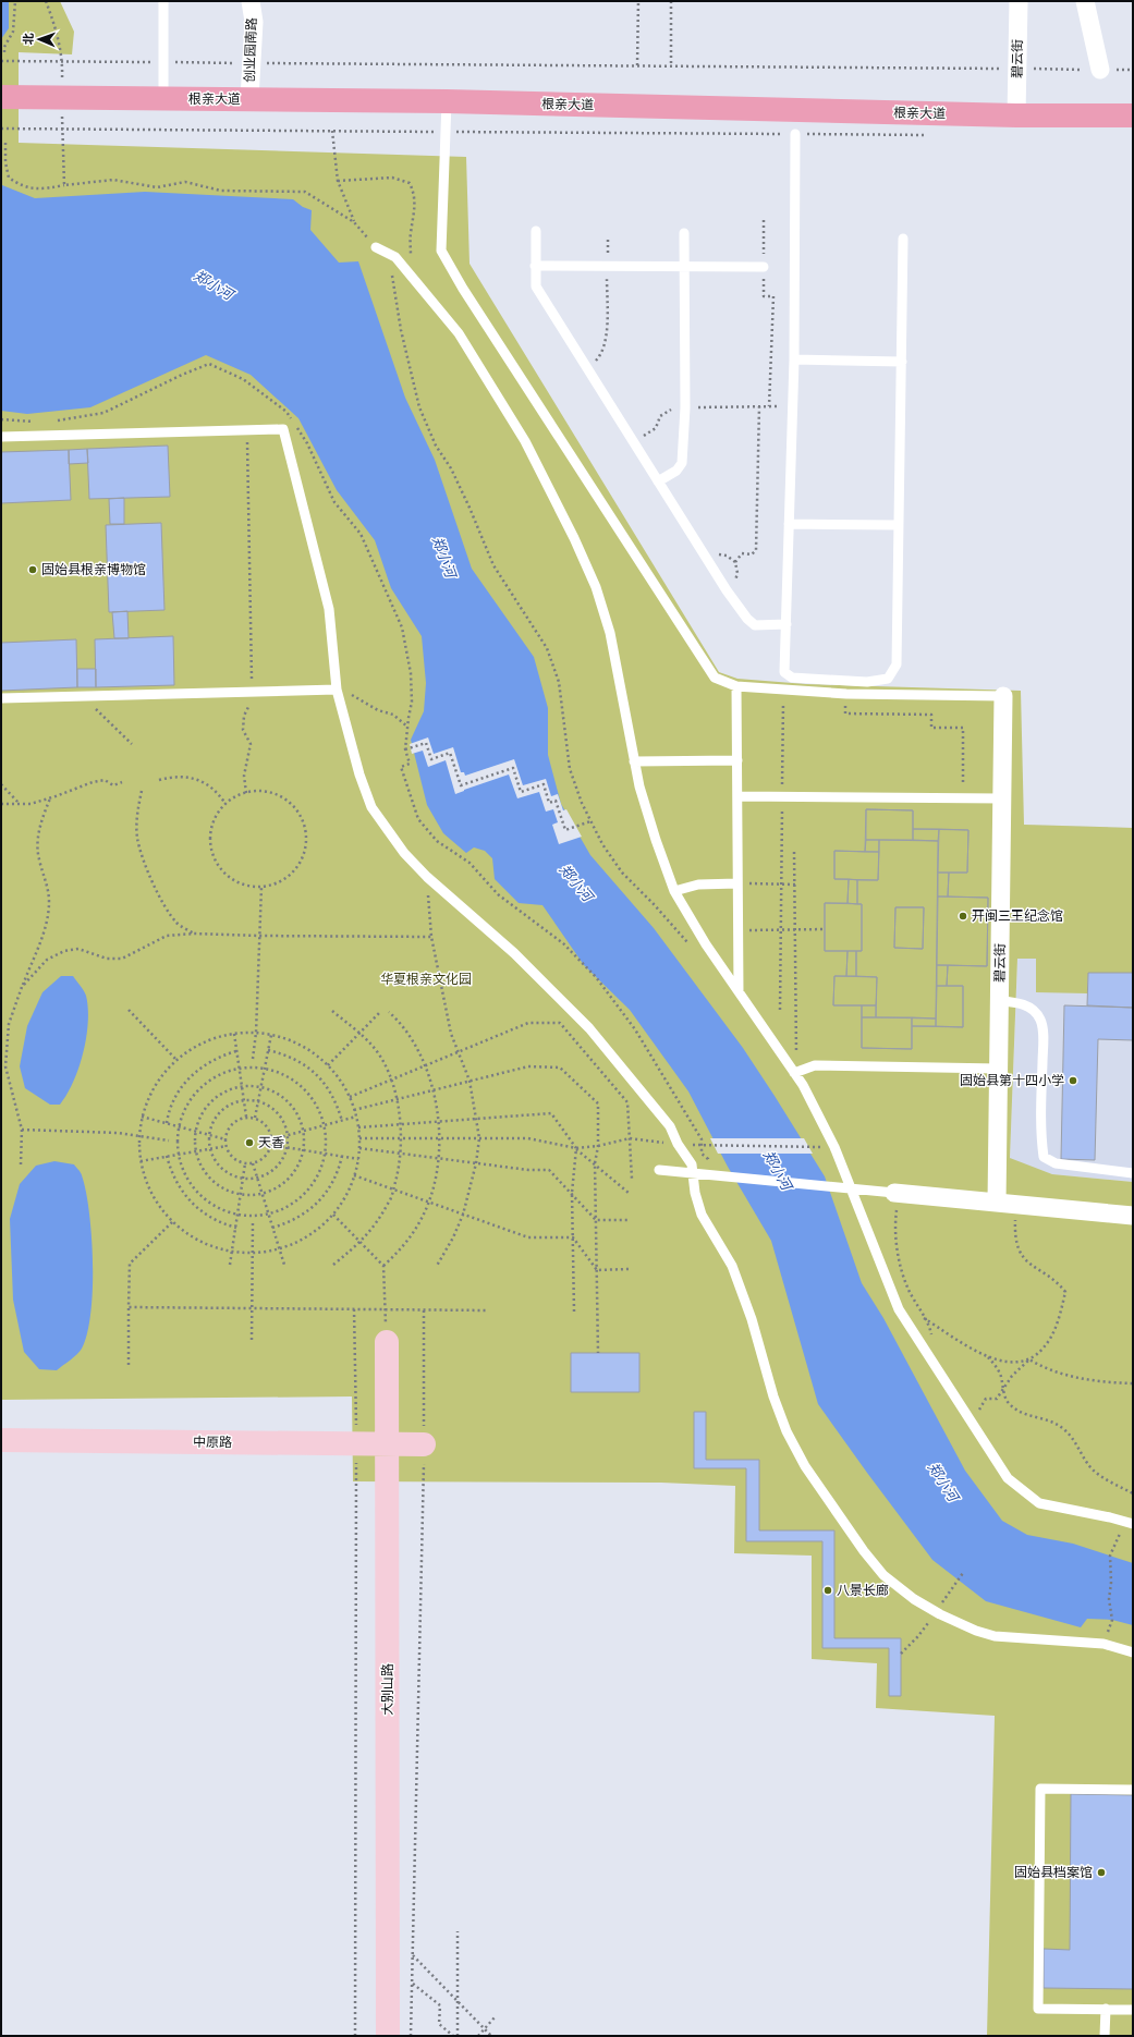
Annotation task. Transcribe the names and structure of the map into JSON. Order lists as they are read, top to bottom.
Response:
{
  "streets": {
    "main road": ["根亲大道", "中原路", "大别山路"],
    "street": ["创业园南路", "碧云街"]
  },
  "crossings": [
    ["创业园南路", "根亲大道"],
    ["碧云街", "根亲大道"],
    ["中原路", "大别山路"]
  ],
  "water": ["郑小河"],
  "parks": ["华夏根亲文化园"],
  "places": [
    "固始县根亲博物馆",
    "开闽三王纪念馆",
    "固始县第十四小学",
    "天香",
    "八景长廊",
    "固始县档案馆"
  ],
  "north": "left"
}
